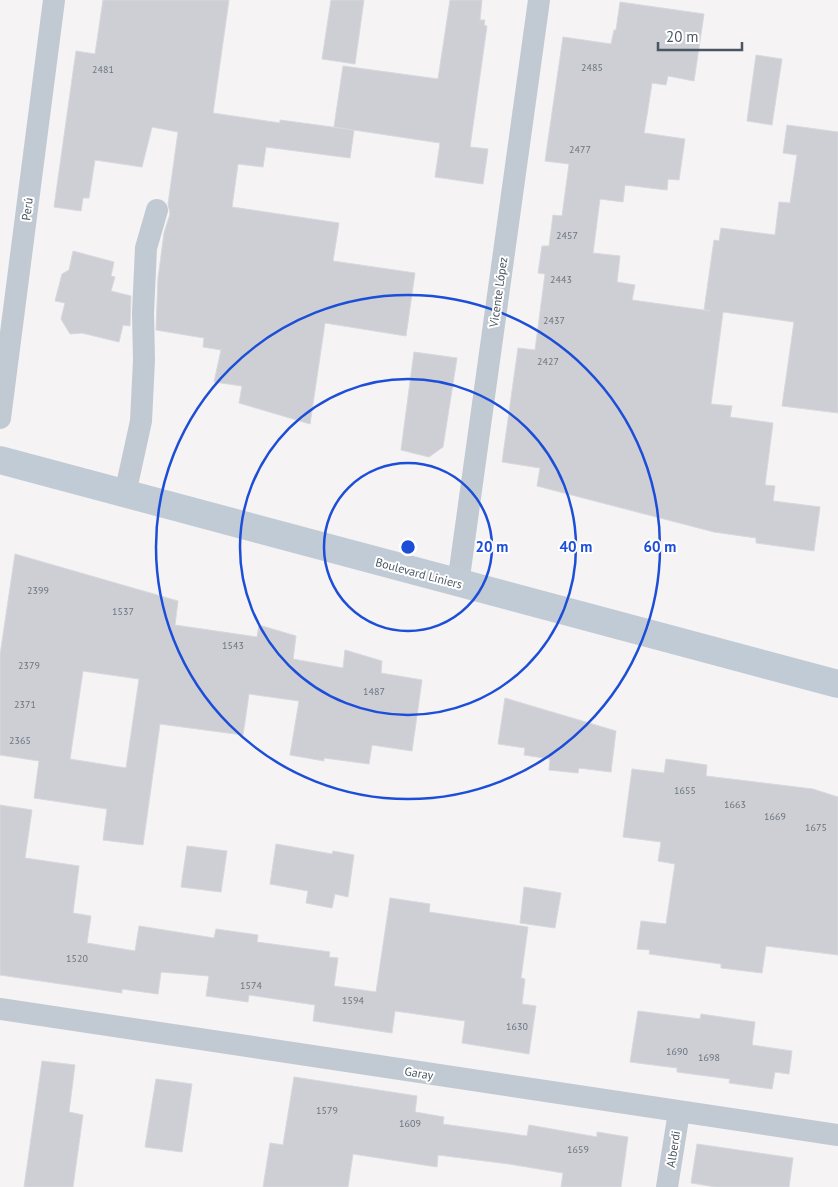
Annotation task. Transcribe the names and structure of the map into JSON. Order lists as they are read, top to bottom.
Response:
{
  "streets": {
    "main road": ["Boulevard Liniers"],
    "street": [
      "Perú",
      "Vicente López",
      "Garay",
      "Alberdi"
    ]
  },
  "crossings": [
    ["Vicente López", "Boulevard Liniers"],
    ["Garay", "Alberdi"]
  ],
  "house_numbers": [
    "2485",
    "2481",
    "2477",
    "2457",
    "2443",
    "2437",
    "2427",
    "2399",
    "1537",
    "1543",
    "2379",
    "1487",
    "2371",
    "2365",
    "1655",
    "1663",
    "1669",
    "1675",
    "1520",
    "1574",
    "1594",
    "1630",
    "1690",
    "1698",
    "1579",
    "1609",
    "1659"
  ],
  "scale_bar": "20 m",
  "rings": ["20 m", "40 m", "60 m"]
}
